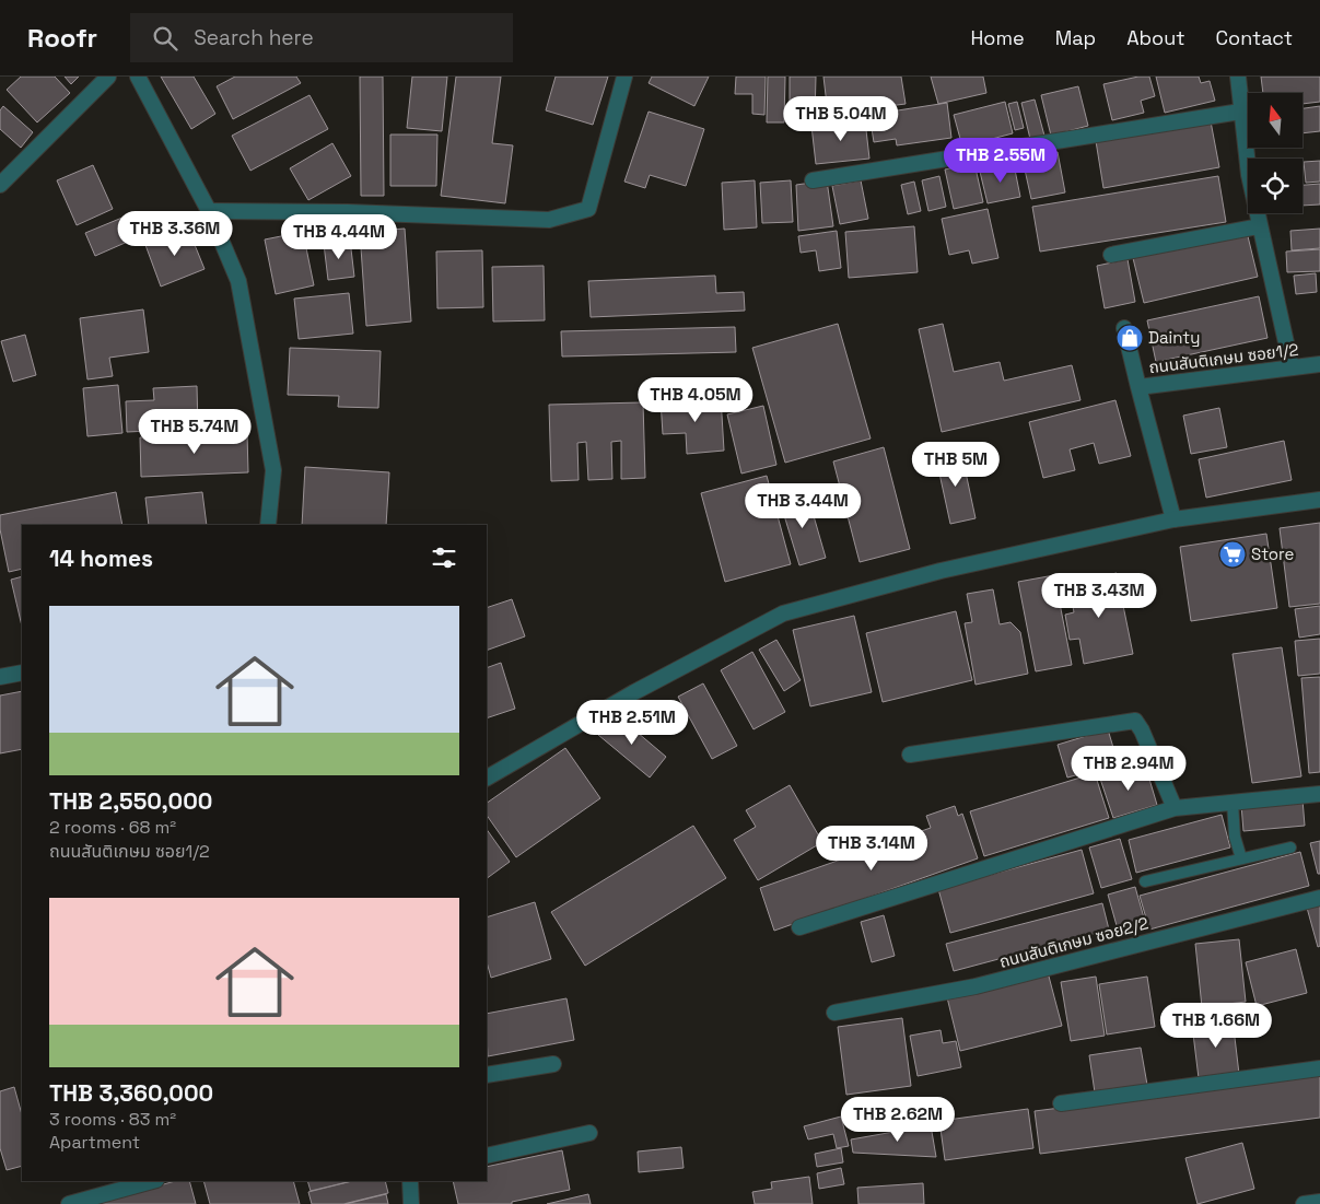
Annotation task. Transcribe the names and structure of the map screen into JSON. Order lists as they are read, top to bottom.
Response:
{
  "streets": {
    "street": ["ถนนสันติเกษม ซอย1/2", "ถนนสันติเกษม ซอย2/2"]
  },
  "places": {
    "shop": ["Dainty"],
    "supermarket": ["Store"]
  },
  "north": "top",
  "page": {
    "header": "Roofr",
    "search": "Search here",
    "nav": [
      "Home",
      "Map",
      "About",
      "Contact"
    ],
    "price": [
      "THB 5.04M",
      "THB 2.55M",
      "THB 3.36M",
      "THB 4.44M",
      "THB 4.05M",
      "THB 5.74M",
      "THB 5M",
      "THB 3.44M",
      "THB 3.43M",
      "THB 2.51M",
      "THB 2.94M",
      "THB 3.14M",
      "THB 1.66M",
      "THB 2.62M"
    ],
    "heading": "14 homes",
    "list": [
      {
        "name": "THB 2,550,000",
        "note": "2 rooms · 68 m² · ถนนสันติเกษม ซอย1/2"
      },
      {
        "name": "THB 3,360,000",
        "note": "3 rooms · 83 m² · Apartment"
      }
    ]
  }
}
